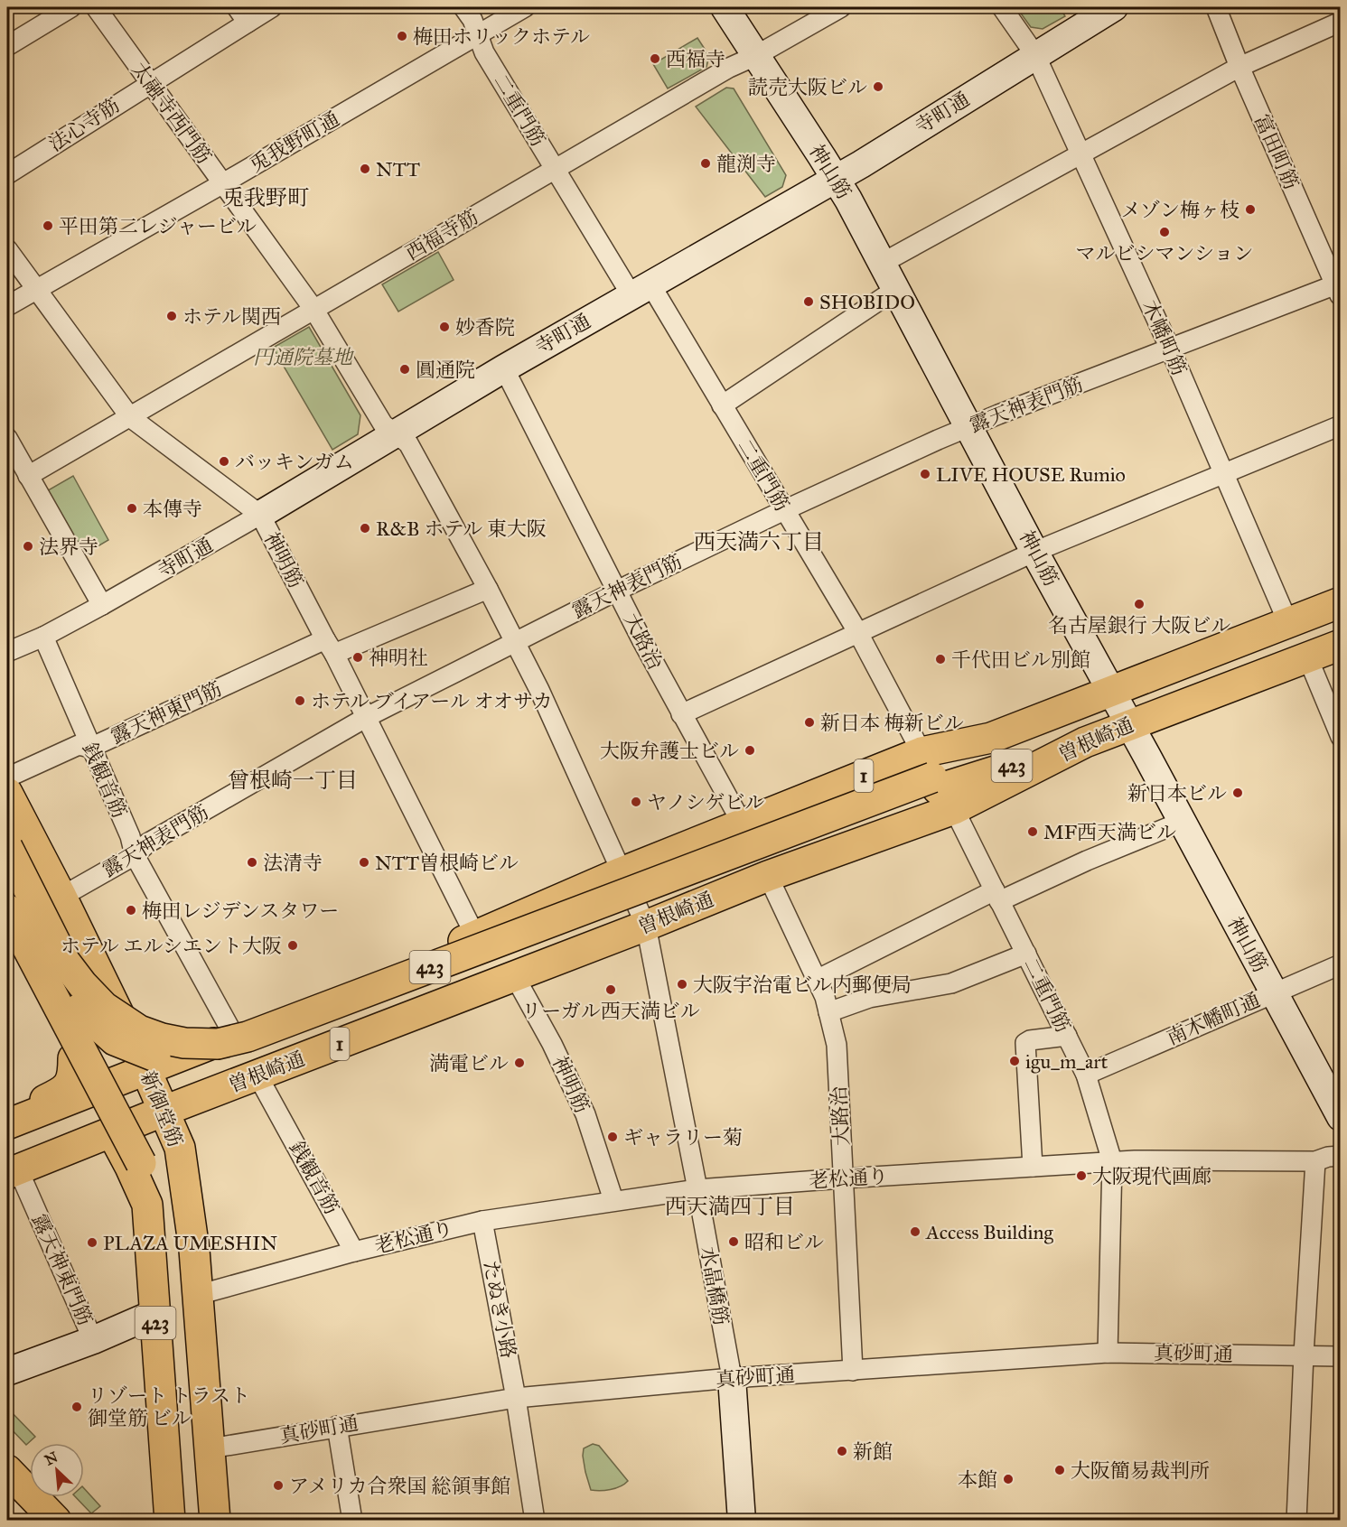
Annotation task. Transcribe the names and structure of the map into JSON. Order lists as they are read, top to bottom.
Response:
{
  "streets": {
    "highway": [
      "曽根崎通",
      "423",
      "1",
      "新御堂筋"
    ],
    "street": [
      "二重門筋",
      "太融寺西門筋",
      "寺町通",
      "法心寺筋",
      "兎我野町通",
      "富田町筋",
      "神山筋",
      "西福寺筋",
      "木幡町筋",
      "露天神表門筋",
      "神明筋",
      "大路治",
      "露天神東門筋",
      "銭観音筋",
      "南木幡町通",
      "老松通り",
      "水晶橋筋",
      "たぬき小路",
      "真砂町通"
    ]
  },
  "crossings": [
    ["二重門筋", "寺町通"],
    ["二重門筋", "兎我野町通"],
    ["二重門筋", "西福寺筋"],
    ["二重門筋", "露天神表門筋"],
    ["二重門筋", "曽根崎通"],
    ["二重門筋", "423"],
    ["二重門筋", "1"],
    ["二重門筋", "南木幡町通"],
    ["二重門筋", "老松通り"],
    ["二重門筋", "真砂町通"],
    ["太融寺西門筋", "寺町通"],
    ["太融寺西門筋", "法心寺筋"],
    ["太融寺西門筋", "兎我野町通"],
    ["太融寺西門筋", "西福寺筋"],
    ["太融寺西門筋", "露天神表門筋"],
    ["太融寺西門筋", "露天神東門筋"],
    ["太融寺西門筋", "水晶橋筋"],
    ["寺町通", "神山筋"],
    ["寺町通", "木幡町筋"],
    ["寺町通", "神明筋"],
    ["寺町通", "大路治"],
    ["寺町通", "銭観音筋"],
    ["兎我野町通", "神明筋"],
    ["富田町筋", "露天神表門筋"],
    ["神山筋", "西福寺筋"],
    ["神山筋", "露天神表門筋"],
    ["神山筋", "曽根崎通"],
    ["神山筋", "南木幡町通"],
    ["西福寺筋", "神明筋"],
    ["木幡町筋", "露天神表門筋"],
    ["木幡町筋", "曽根崎通"],
    ["露天神表門筋", "神明筋"],
    ["露天神表門筋", "大路治"],
    ["露天神表門筋", "銭観音筋"],
    ["露天神表門筋", "新御堂筋"],
    ["露天神表門筋", "水晶橋筋"],
    ["神明筋", "露天神東門筋"],
    ["神明筋", "曽根崎通"],
    ["神明筋", "1"],
    ["神明筋", "老松通り"],
    ["大路治", "曽根崎通"],
    ["大路治", "1"],
    ["大路治", "老松通り"],
    ["大路治", "真砂町通"],
    ["露天神東門筋", "曽根崎通"],
    ["露天神東門筋", "銭観音筋"],
    ["曽根崎通", "423"],
    ["曽根崎通", "1"],
    ["曽根崎通", "銭観音筋"],
    ["曽根崎通", "新御堂筋"],
    ["曽根崎通", "水晶橋筋"],
    ["423", "1"],
    ["423", "新御堂筋"],
    ["423", "真砂町通"],
    ["1", "銭観音筋"],
    ["1", "新御堂筋"],
    ["1", "水晶橋筋"],
    ["銭観音筋", "老松通り"],
    ["新御堂筋", "老松通り"],
    ["新御堂筋", "真砂町通"],
    ["老松通り", "水晶橋筋"],
    ["老松通り", "たぬき小路"],
    ["水晶橋筋", "真砂町通"],
    ["たぬき小路", "真砂町通"]
  ],
  "districts": [
    "兎我野町",
    "西天満六丁目",
    "曾根崎一丁目",
    "西天満四丁目"
  ],
  "parks": ["円通院墓地"],
  "places": [
    "梅田ホリックホテル",
    "西福寺",
    "読売大阪ビル",
    "龍渕寺",
    "NTT",
    "メゾン梅ヶ枝",
    "平田第二レジャービル",
    "マルビシマンション",
    "SHOBIDO",
    "ホテル関西",
    "妙香院",
    "圓通院",
    "バッキンガム",
    "LIVE HOUSE Rumio",
    "本傳寺",
    "R&B ホテル 東大阪",
    "法界寺",
    "名古屋銀行 大阪ビル",
    "神明社",
    "千代田ビル別館",
    "ホテル ブイアール オオサカ",
    "新日本 梅新ビル",
    "大阪弁護士ビル",
    "新日本ビル",
    "ヤノシゲビル",
    "MF西天満ビル",
    "法清寺",
    "NTT曽根崎ビル",
    "梅田レジデンスタワー",
    "ホテル エルシエント大阪",
    "大阪宇治電ビル内郵便局",
    "リーガル西天満ビル",
    "igu_m_art",
    "満電ビル",
    "ギャラリー菊",
    "大阪現代画廊",
    "Access Building",
    "昭和ビル",
    "PLAZA UMESHIN",
    "リゾート トラスト 御堂筋 ビル",
    "新館",
    "大阪簡易裁判所",
    "本館",
    "アメリカ合衆国 総領事館"
  ],
  "north": "top left"
}
